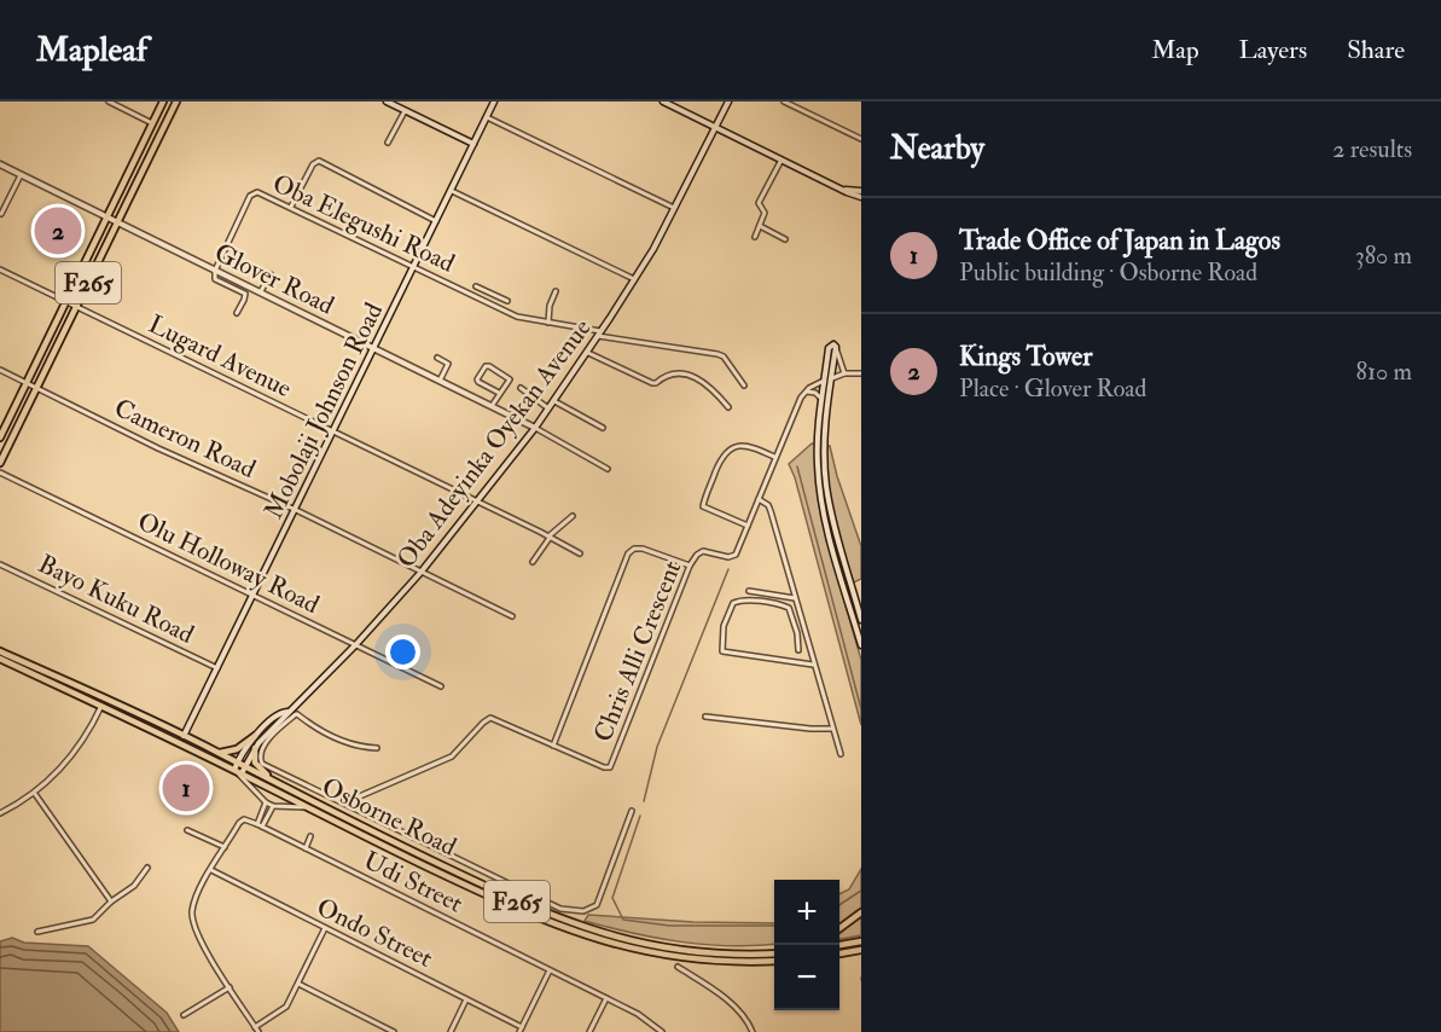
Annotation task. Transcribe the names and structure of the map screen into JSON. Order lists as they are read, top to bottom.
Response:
{
  "streets": {
    "main road": [
      "Glover Road",
      "F265",
      "Mobolaji Johnson Road",
      "Oba Adeyinka Oyekan Avenue",
      "Osborne Road"
    ],
    "street": [
      "Oba Elegushi Road",
      "Lugard Avenue",
      "Cameron Road",
      "Olu Holloway Road",
      "Bayo Kuku Road",
      "Chris Alli Crescent",
      "Udi Street",
      "Ondo Street"
    ]
  },
  "crossings": [
    ["Oba Elegushi Road", "Glover Road"],
    ["Oba Elegushi Road", "Mobolaji Johnson Road"],
    ["Oba Elegushi Road", "Oba Adeyinka Oyekan Avenue"],
    ["Glover Road", "F265"],
    ["Glover Road", "Mobolaji Johnson Road"],
    ["Glover Road", "Oba Adeyinka Oyekan Avenue"],
    ["F265", "Lugard Avenue"],
    ["F265", "Cameron Road"],
    ["Lugard Avenue", "Mobolaji Johnson Road"],
    ["Lugard Avenue", "Oba Adeyinka Oyekan Avenue"],
    ["Mobolaji Johnson Road", "Cameron Road"],
    ["Mobolaji Johnson Road", "Olu Holloway Road"],
    ["Mobolaji Johnson Road", "Bayo Kuku Road"],
    ["Mobolaji Johnson Road", "Osborne Road"],
    ["Cameron Road", "Oba Adeyinka Oyekan Avenue"],
    ["Oba Adeyinka Oyekan Avenue", "Olu Holloway Road"],
    ["Oba Adeyinka Oyekan Avenue", "Osborne Road"]
  ],
  "page": {
    "header": "Mapleaf",
    "nav": ["Map", "Layers", "Share"],
    "heading": ["Nearby", "2 results"],
    "list": [
      {
        "mark": "1",
        "name": "Trade Office of Japan in Lagos",
        "note": "Public building · Osborne Road",
        "value": "380 m"
      },
      {
        "mark": "2",
        "name": "Kings Tower",
        "note": "Place · Glover Road",
        "value": "810 m"
      }
    ],
    "pins": ["2", "1"],
    "map_buttons": ["+", "−"]
  }
}
